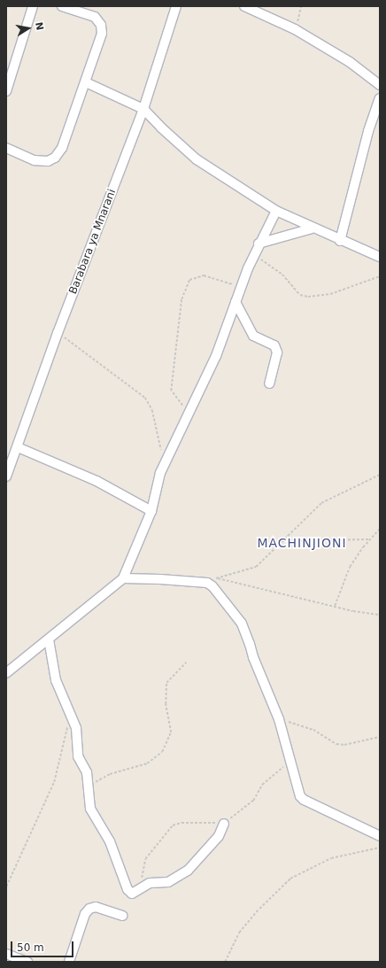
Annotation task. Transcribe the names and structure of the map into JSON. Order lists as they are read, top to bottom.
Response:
{
  "streets": {
    "street": ["Barabara ya Mnarani"]
  },
  "districts": ["MACHINJIONI"],
  "scale_bar": "50 m",
  "north": "right"
}
